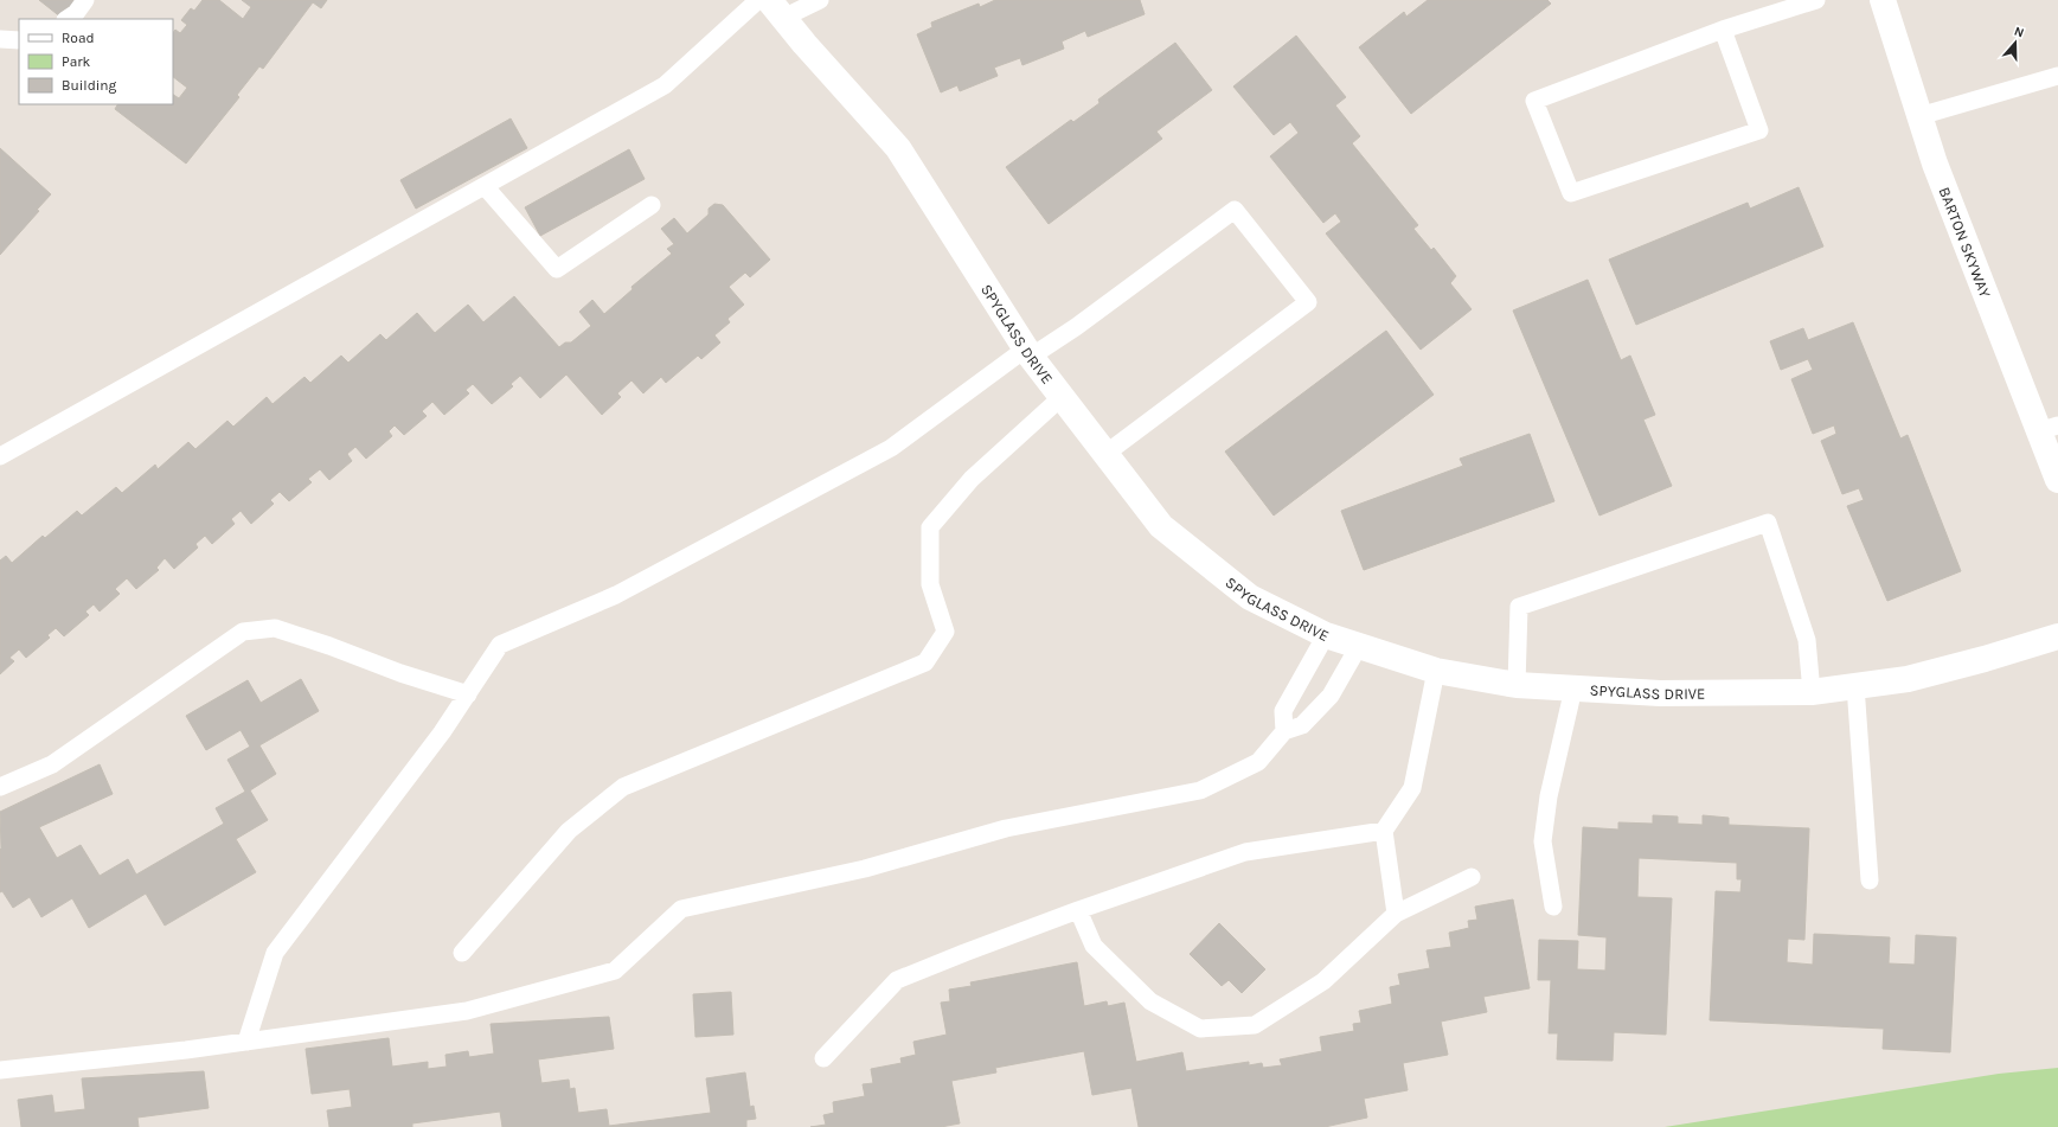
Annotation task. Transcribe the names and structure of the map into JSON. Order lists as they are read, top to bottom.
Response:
{
  "streets": {
    "street": ["BARTON SKYWAY", "SPYGLASS DRIVE"]
  },
  "legend": ["Road", "Park", "Building"],
  "north": "top"
}
